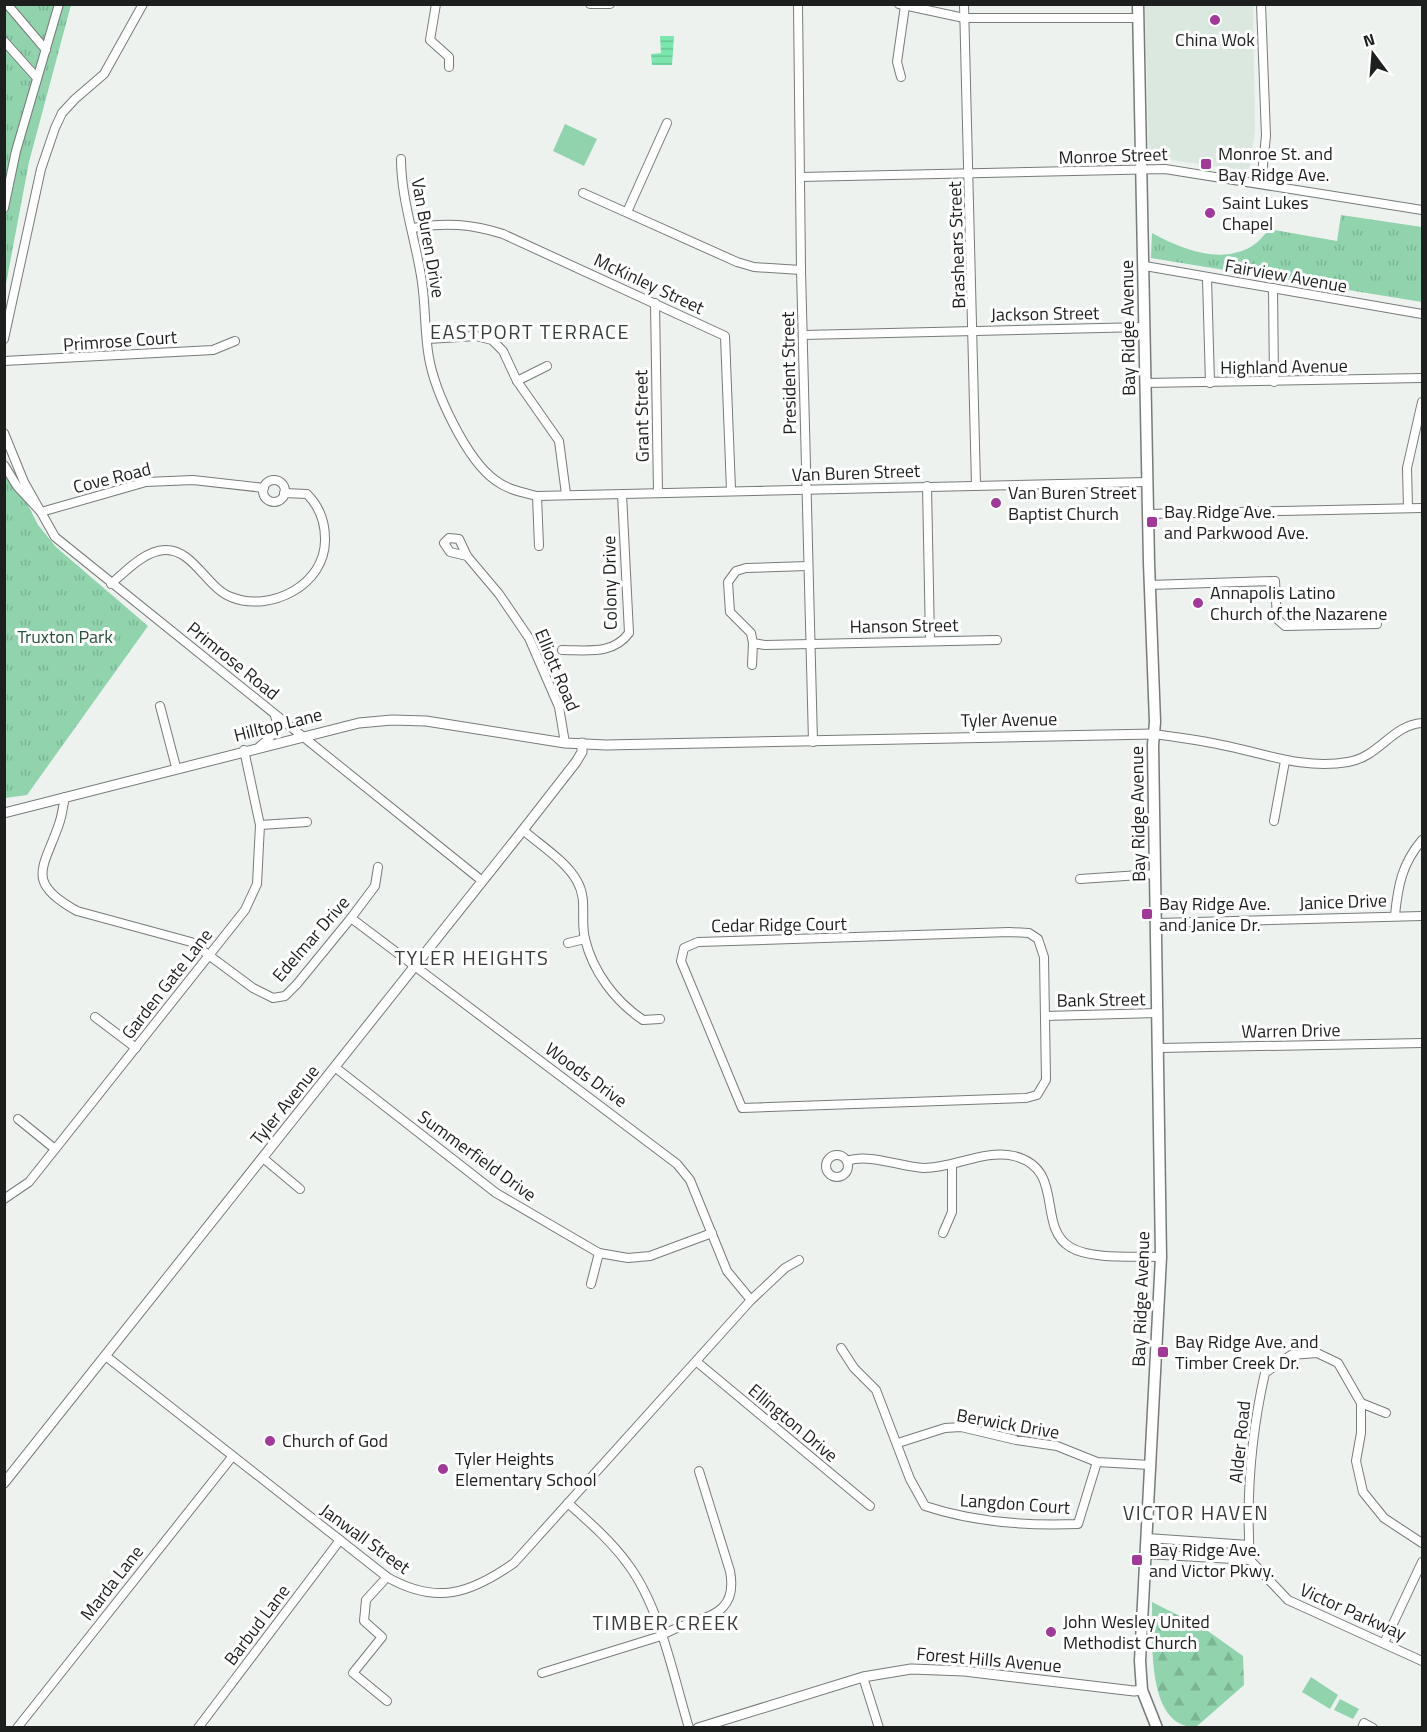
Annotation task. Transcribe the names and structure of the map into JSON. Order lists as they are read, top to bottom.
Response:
{
  "streets": {
    "main road": ["Bay Ridge Avenue"],
    "street": [
      "Monroe Street",
      "Van Buren Drive",
      "Brashears Street",
      "Fairview Avenue",
      "McKinley Street",
      "Jackson Street",
      "Primrose Court",
      "Highland Avenue",
      "President Street",
      "Grant Street",
      "Van Buren Street",
      "Cove Road",
      "Colony Drive",
      "Hanson Street",
      "Primrose Road",
      "Elliott Road",
      "Tyler Avenue",
      "Hilltop Lane",
      "Janice Drive",
      "Cedar Ridge Court",
      "Edelmar Drive",
      "Garden Gate Lane",
      "Bank Street",
      "Warren Drive",
      "Woods Drive",
      "Summerfield Drive",
      "Ellington Drive",
      "Berwick Drive",
      "Alder Road",
      "Langdon Court",
      "Janwall Street",
      "Marda Lane",
      "Victor Parkway",
      "Barbud Lane",
      "Forest Hills Avenue"
    ]
  },
  "crossings": [
    ["Monroe Street", "Brashears Street"],
    ["Monroe Street", "Bay Ridge Avenue"],
    ["Monroe Street", "President Street"],
    ["Van Buren Drive", "McKinley Street"],
    ["Van Buren Drive", "Van Buren Street"],
    ["Brashears Street", "Jackson Street"],
    ["Brashears Street", "Van Buren Street"],
    ["Fairview Avenue", "Bay Ridge Avenue"],
    ["McKinley Street", "Grant Street"],
    ["McKinley Street", "Van Buren Street"],
    ["Jackson Street", "Bay Ridge Avenue"],
    ["Jackson Street", "President Street"],
    ["Bay Ridge Avenue", "Highland Avenue"],
    ["Bay Ridge Avenue", "Van Buren Street"],
    ["Bay Ridge Avenue", "Tyler Avenue"],
    ["Bay Ridge Avenue", "Janice Drive"],
    ["Bay Ridge Avenue", "Bank Street"],
    ["Bay Ridge Avenue", "Warren Drive"],
    ["Bay Ridge Avenue", "Berwick Drive"],
    ["Bay Ridge Avenue", "Forest Hills Avenue"],
    ["President Street", "Van Buren Street"],
    ["President Street", "Hanson Street"],
    ["President Street", "Tyler Avenue"],
    ["Grant Street", "Van Buren Street"],
    ["Van Buren Street", "Colony Drive"],
    ["Cove Road", "Primrose Road"],
    ["Primrose Road", "Tyler Avenue"],
    ["Primrose Road", "Hilltop Lane"],
    ["Elliott Road", "Tyler Avenue"],
    ["Elliott Road", "Hilltop Lane"],
    ["Tyler Avenue", "Hilltop Lane"],
    ["Tyler Avenue", "Woods Drive"],
    ["Tyler Avenue", "Summerfield Drive"],
    ["Tyler Avenue", "Janwall Street"],
    ["Hilltop Lane", "Edelmar Drive"],
    ["Hilltop Lane", "Garden Gate Lane"],
    ["Cedar Ridge Court", "Bank Street"],
    ["Edelmar Drive", "Garden Gate Lane"],
    ["Edelmar Drive", "Woods Drive"],
    ["Woods Drive", "Summerfield Drive"],
    ["Woods Drive", "Janwall Street"],
    ["Ellington Drive", "Janwall Street"],
    ["Berwick Drive", "Langdon Court"],
    ["Janwall Street", "Marda Lane"],
    ["Janwall Street", "Barbud Lane"]
  ],
  "districts": [
    "EASTPORT TERRACE",
    "TYLER HEIGHTS",
    "VICTOR HAVEN",
    "TIMBER CREEK"
  ],
  "parks": ["Truxton Park"],
  "places": {
    "other": [
      "China Wok",
      "Saint Lukes Chapel",
      "Van Buren Street Baptist Church",
      "Annapolis Latino Church of the Nazarene",
      "Church of God",
      "Tyler Heights Elementary School",
      "John Wesley United Methodist Church"
    ],
    "transit": [
      "Monroe St. and Bay Ridge Ave.",
      "Bay Ridge Ave. and Parkwood Ave.",
      "Bay Ridge Ave. and Janice Dr.",
      "Bay Ridge Ave. and Timber Creek Dr.",
      "Bay Ridge Ave. and Victor Pkwy."
    ]
  },
  "north": "top"
}
